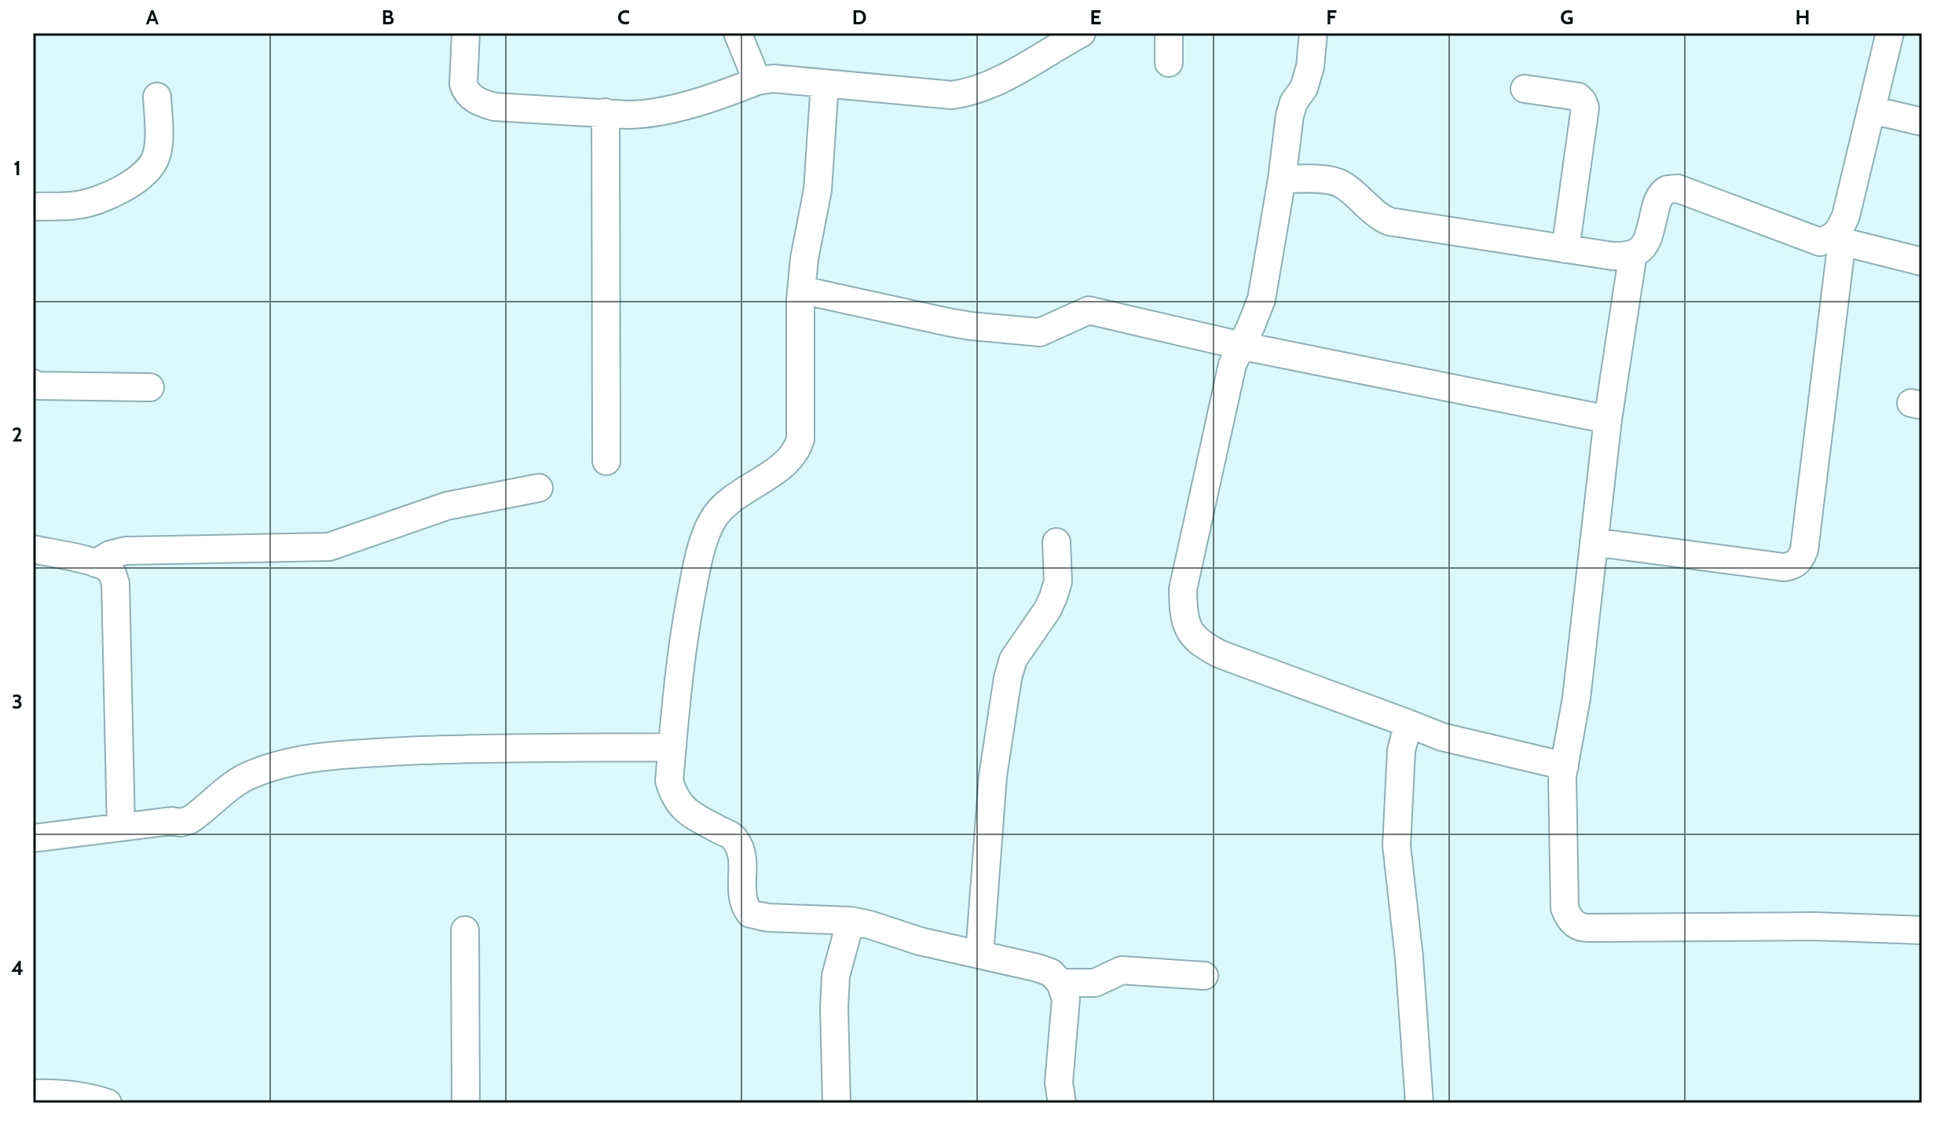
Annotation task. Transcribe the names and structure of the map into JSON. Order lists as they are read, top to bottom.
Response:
{
  "grid": {
    "columns": [
      "A",
      "B",
      "C",
      "D",
      "E",
      "F",
      "G",
      "H"
    ],
    "rows": [
      "1",
      "2",
      "3",
      "4"
    ]
  }
}
